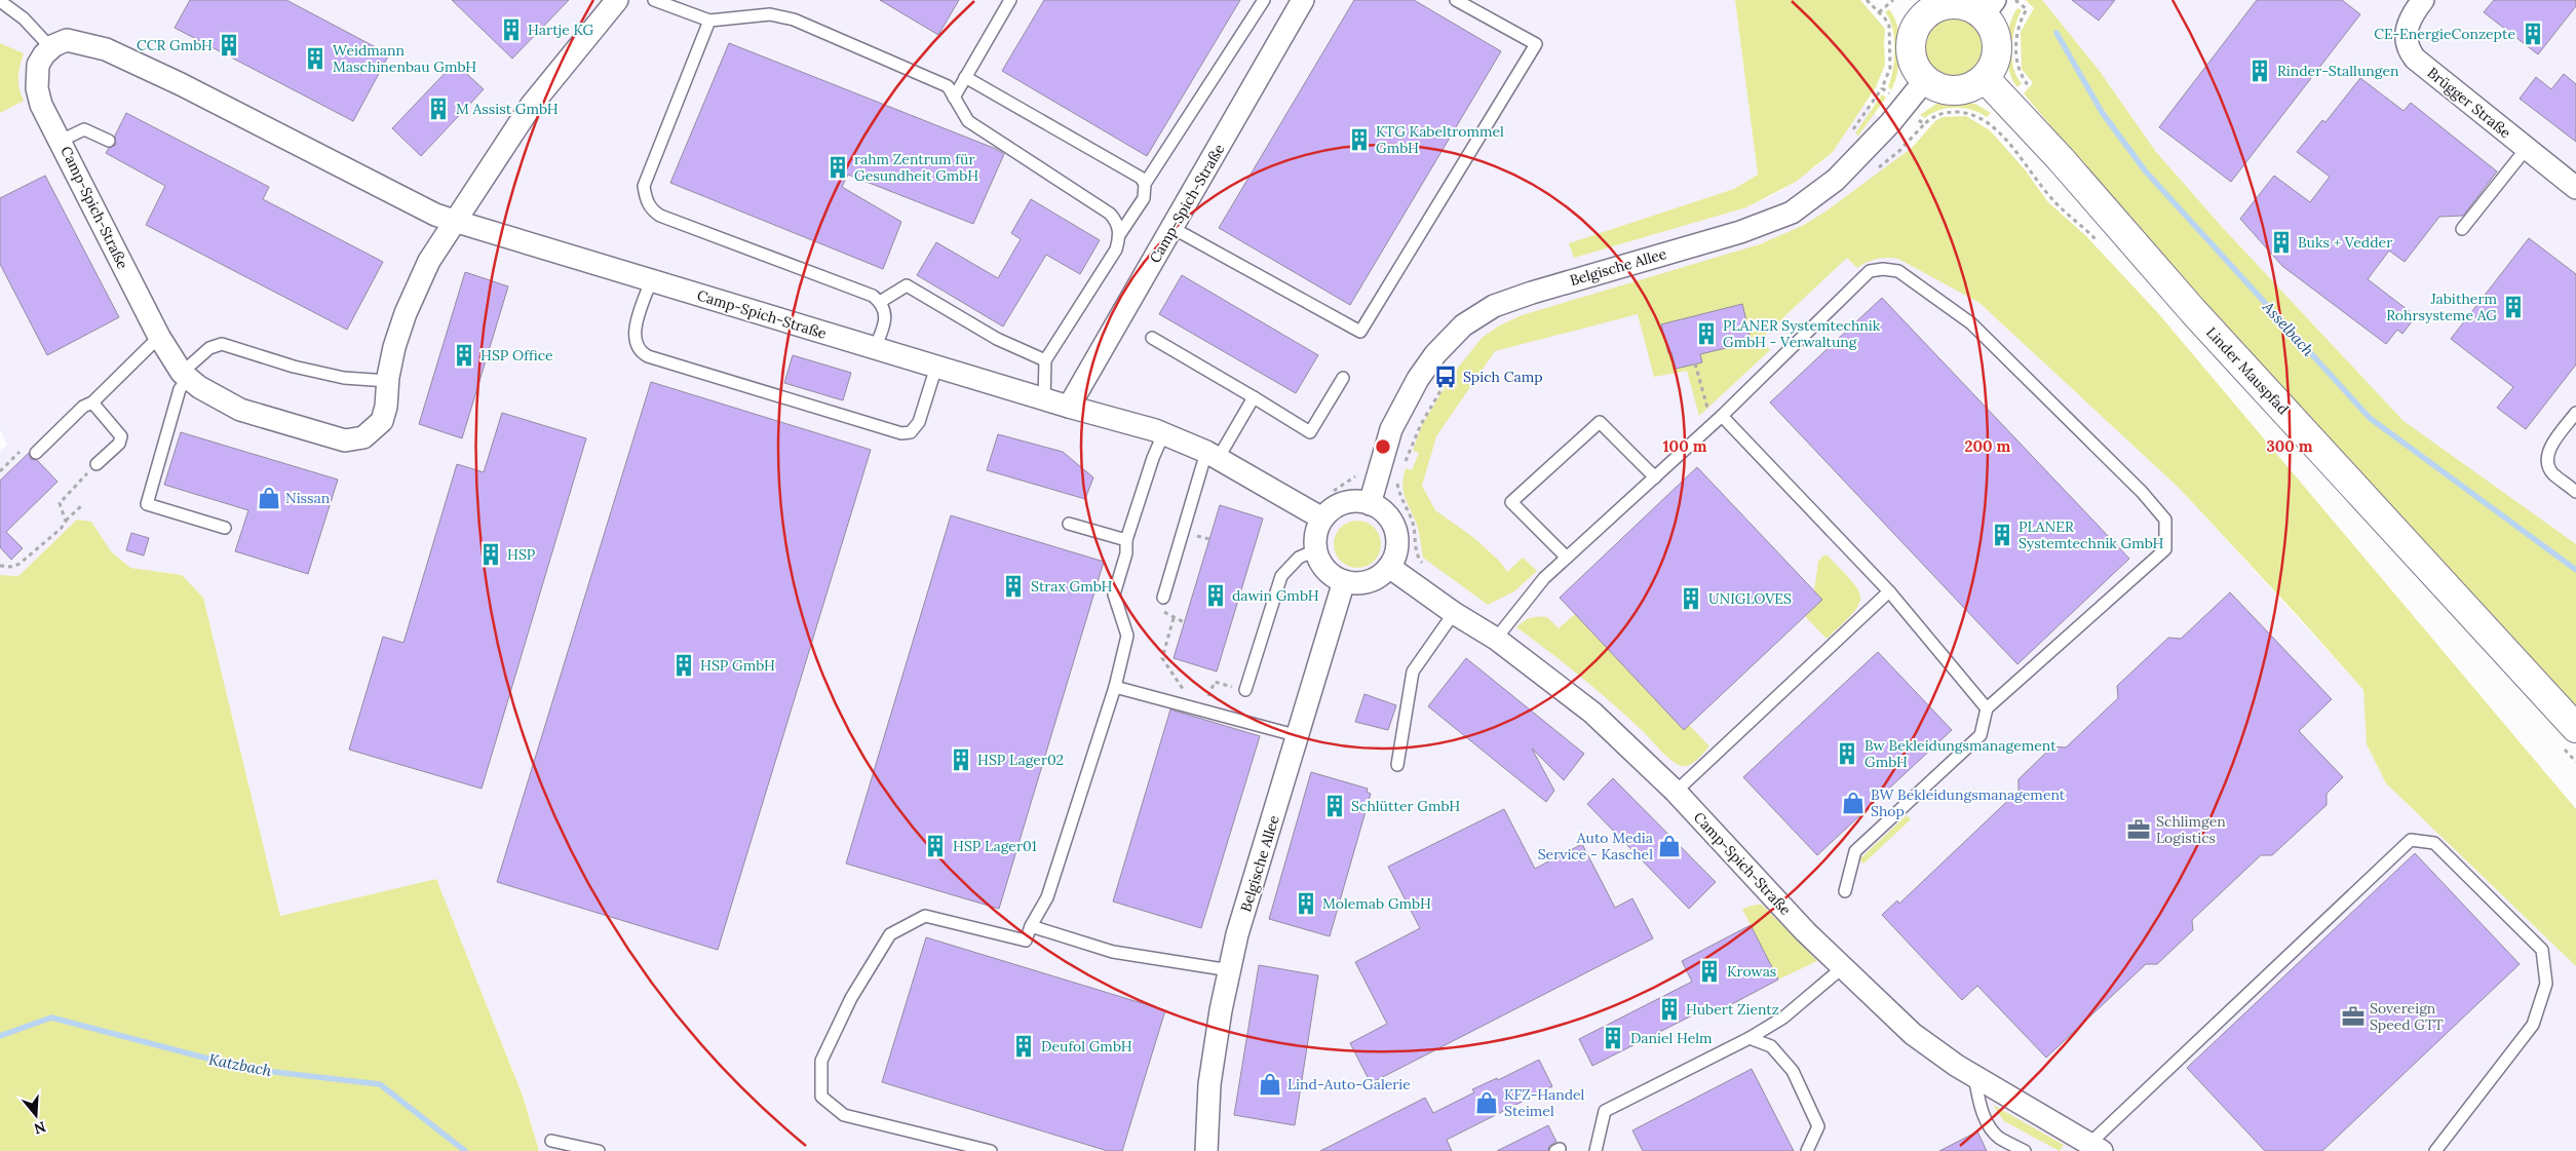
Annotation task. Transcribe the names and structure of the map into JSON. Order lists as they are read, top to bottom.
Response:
{
  "streets": {
    "street": [
      "Brügger Straße",
      "Camp-Spich-Straße",
      "Belgische Allee",
      "Linder Mauspfad"
    ]
  },
  "crossings": [
    ["Camp-Spich-Straße", "Belgische Allee"],
    ["Belgische Allee", "Linder Mauspfad"]
  ],
  "water": ["Asselbach", "Katzbach"],
  "places": {
    "building": [
      "Hartje KG",
      "CE-EnergieConzepte",
      "CCR GmbH",
      "Weidmann Maschinenbau GmbH",
      "Rinder-Stallungen",
      "M Assist GmbH",
      "KTG Kabeltrommel GmbH",
      "rahm Zentrum für Gesundheit GmbH",
      "Buks + Vedder",
      "Jabitherm Rohrsysteme AG",
      "PLANER Systemtechnik GmbH - Verwaltung",
      "HSP Office",
      "PLANER Systemtechnik GmbH",
      "HSP",
      "Strax GmbH",
      "dawin GmbH",
      "UNIGLOVES",
      "HSP GmbH",
      "Bw Bekleidungsmanagement GmbH",
      "HSP Lager02",
      "Schlütter GmbH",
      "HSP Lager01",
      "Molemab GmbH",
      "Krowas",
      "Hubert Zientz",
      "Daniel Helm",
      "Deufol GmbH"
    ],
    "bus stop": ["Spich Camp"],
    "shop": [
      "Nissan",
      "BW Bekleidungsmanagement Shop",
      "Auto Media Service - Kaschel",
      "Lind-Auto-Galerie",
      "KFZ-Handel Steimel"
    ],
    "office": ["Schlimgen Logistics", "Sovereign Speed GTT"]
  },
  "north": "bottom",
  "rings": ["100 m", "200 m", "300 m"]
}
